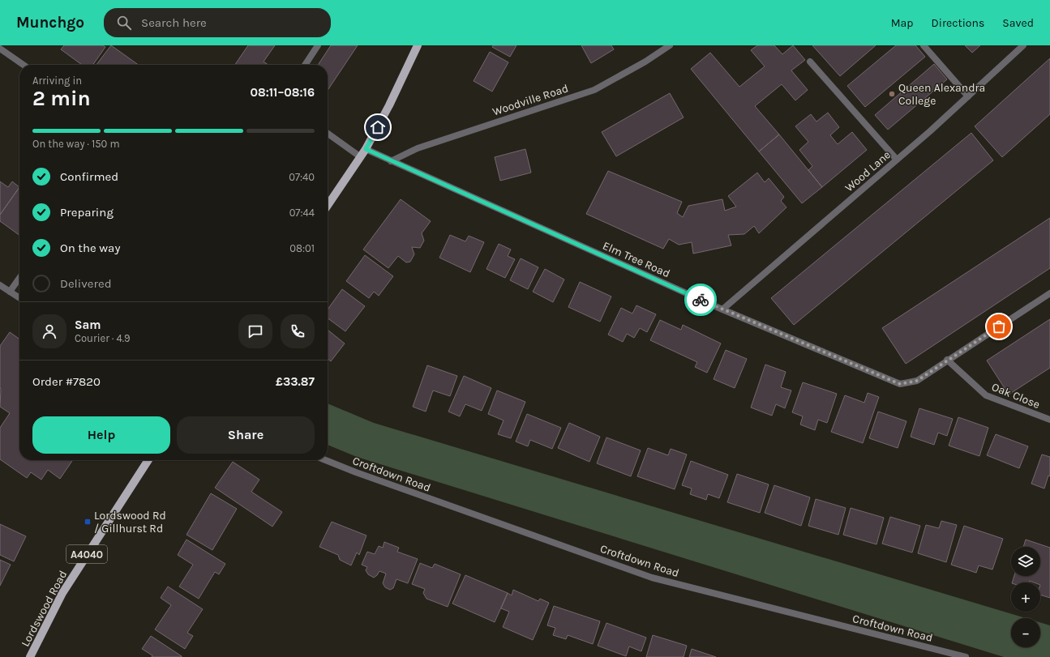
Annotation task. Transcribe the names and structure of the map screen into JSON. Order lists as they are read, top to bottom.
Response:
{
  "streets": {
    "main road": ["A4040", "Lordswood Road"],
    "street": [
      "Woodville Road",
      "Wood Lane",
      "Elm Tree Road",
      "Oak Close",
      "Croftdown Road"
    ]
  },
  "crossings": [
    ["Woodville Road", "Elm Tree Road"],
    ["Wood Lane", "Elm Tree Road"],
    ["Elm Tree Road", "Oak Close"]
  ],
  "places": {
    "other": ["Queen Alexandra College"],
    "transit": ["Lordswood Rd / Gillhurst Rd"]
  },
  "page": {
    "header": "Munchgo",
    "search": "Search here",
    "nav": ["Map", "Directions", "Saved"],
    "heading": ["2 min", "Arriving in", "08:11–08:16"],
    "panel": [
      "Sam",
      "Courier · 4.9",
      "Order #7820",
      "£33.87"
    ],
    "bar": "On the way · 150 m",
    "list": [
      ["Confirmed", "07:40"],
      ["Preparing", "07:44"],
      ["On the way", "08:01"],
      "Delivered"
    ],
    "buttons": ["Help", "Share"],
    "map_buttons": ["+", "−"]
  }
}
